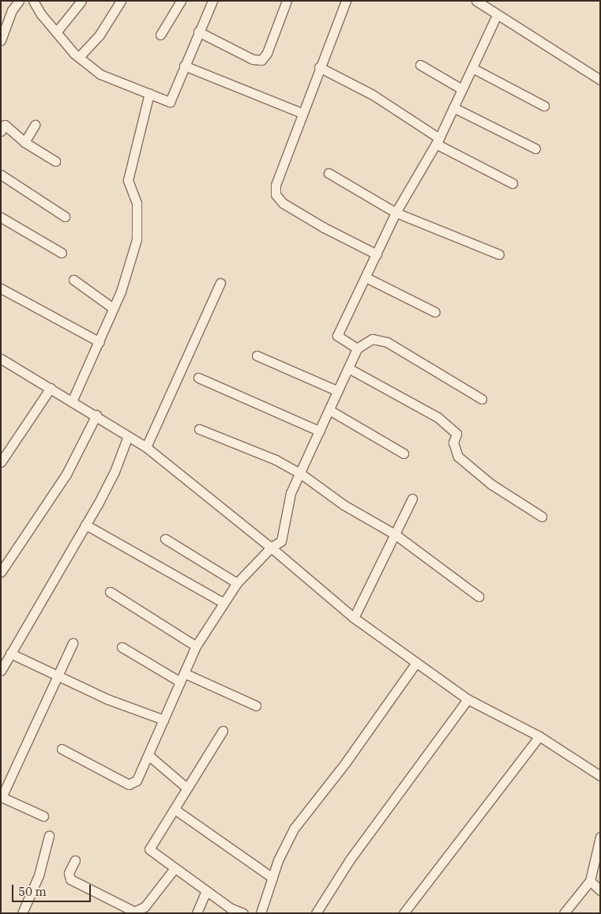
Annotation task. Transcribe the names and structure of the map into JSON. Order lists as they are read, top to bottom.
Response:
{
  "scale_bar": "50 m"
}
